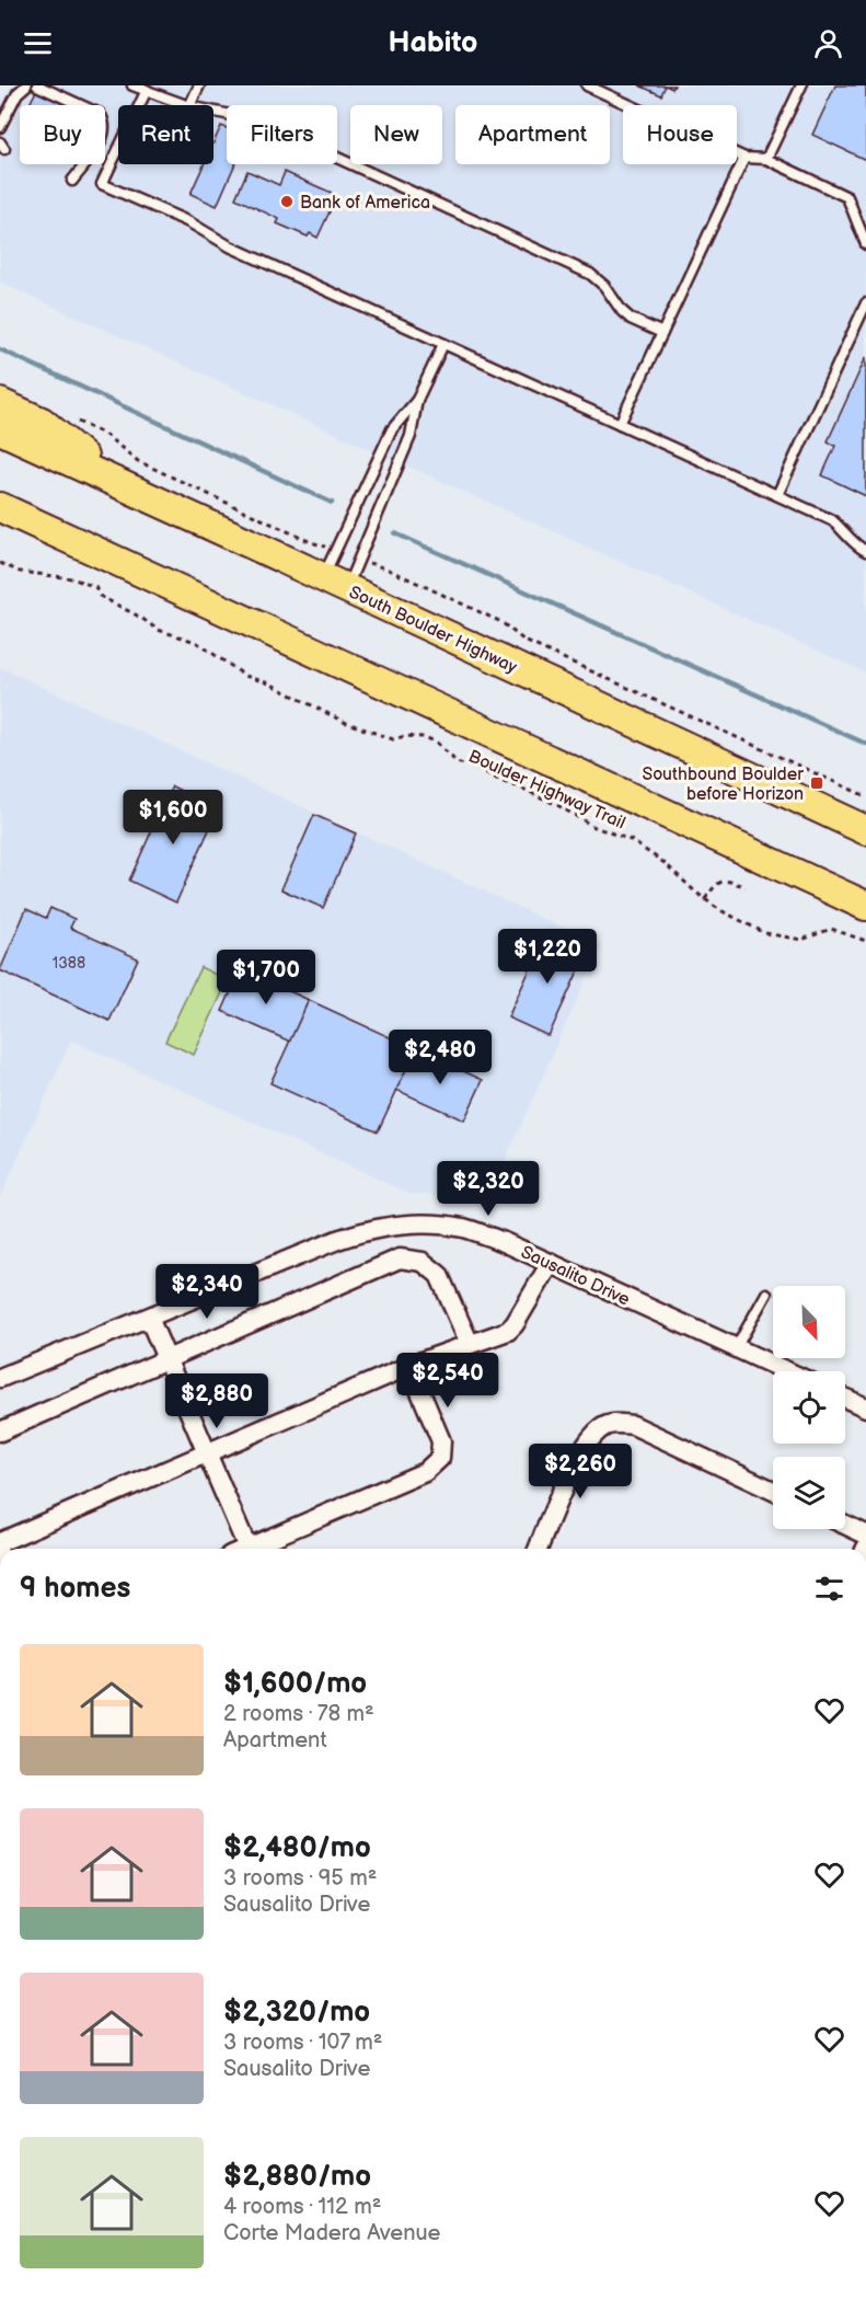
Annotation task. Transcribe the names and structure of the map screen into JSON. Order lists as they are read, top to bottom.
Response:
{
  "streets": {
    "main road": ["South Boulder Highway"],
    "street": ["Sausalito Drive"],
    "path": ["Boulder Highway Trail"]
  },
  "places": {
    "other": ["Bank of America"],
    "transit": ["Southbound Boulder before Horizon"]
  },
  "house_numbers": ["1388"],
  "north": "bottom right",
  "page": {
    "header": "Habito",
    "chip": [
      "Buy",
      "Rent",
      "Filters",
      "New",
      "Apartment",
      "House"
    ],
    "price": [
      "$1,600",
      "$1,220",
      "$1,700",
      "$2,480",
      "$2,320",
      "$2,340",
      "$2,540",
      "$2,880",
      "$2,260"
    ],
    "heading": "9 homes",
    "list": [
      {
        "name": "$1,600/mo",
        "note": "2 rooms · 78 m² · Apartment"
      },
      {
        "name": "$2,480/mo",
        "note": "3 rooms · 95 m² · Sausalito Drive"
      },
      {
        "name": "$2,320/mo",
        "note": "3 rooms · 107 m² · Sausalito Drive"
      },
      {
        "name": "$2,880/mo",
        "note": "4 rooms · 112 m² · Corte Madera Avenue"
      }
    ]
  }
}
